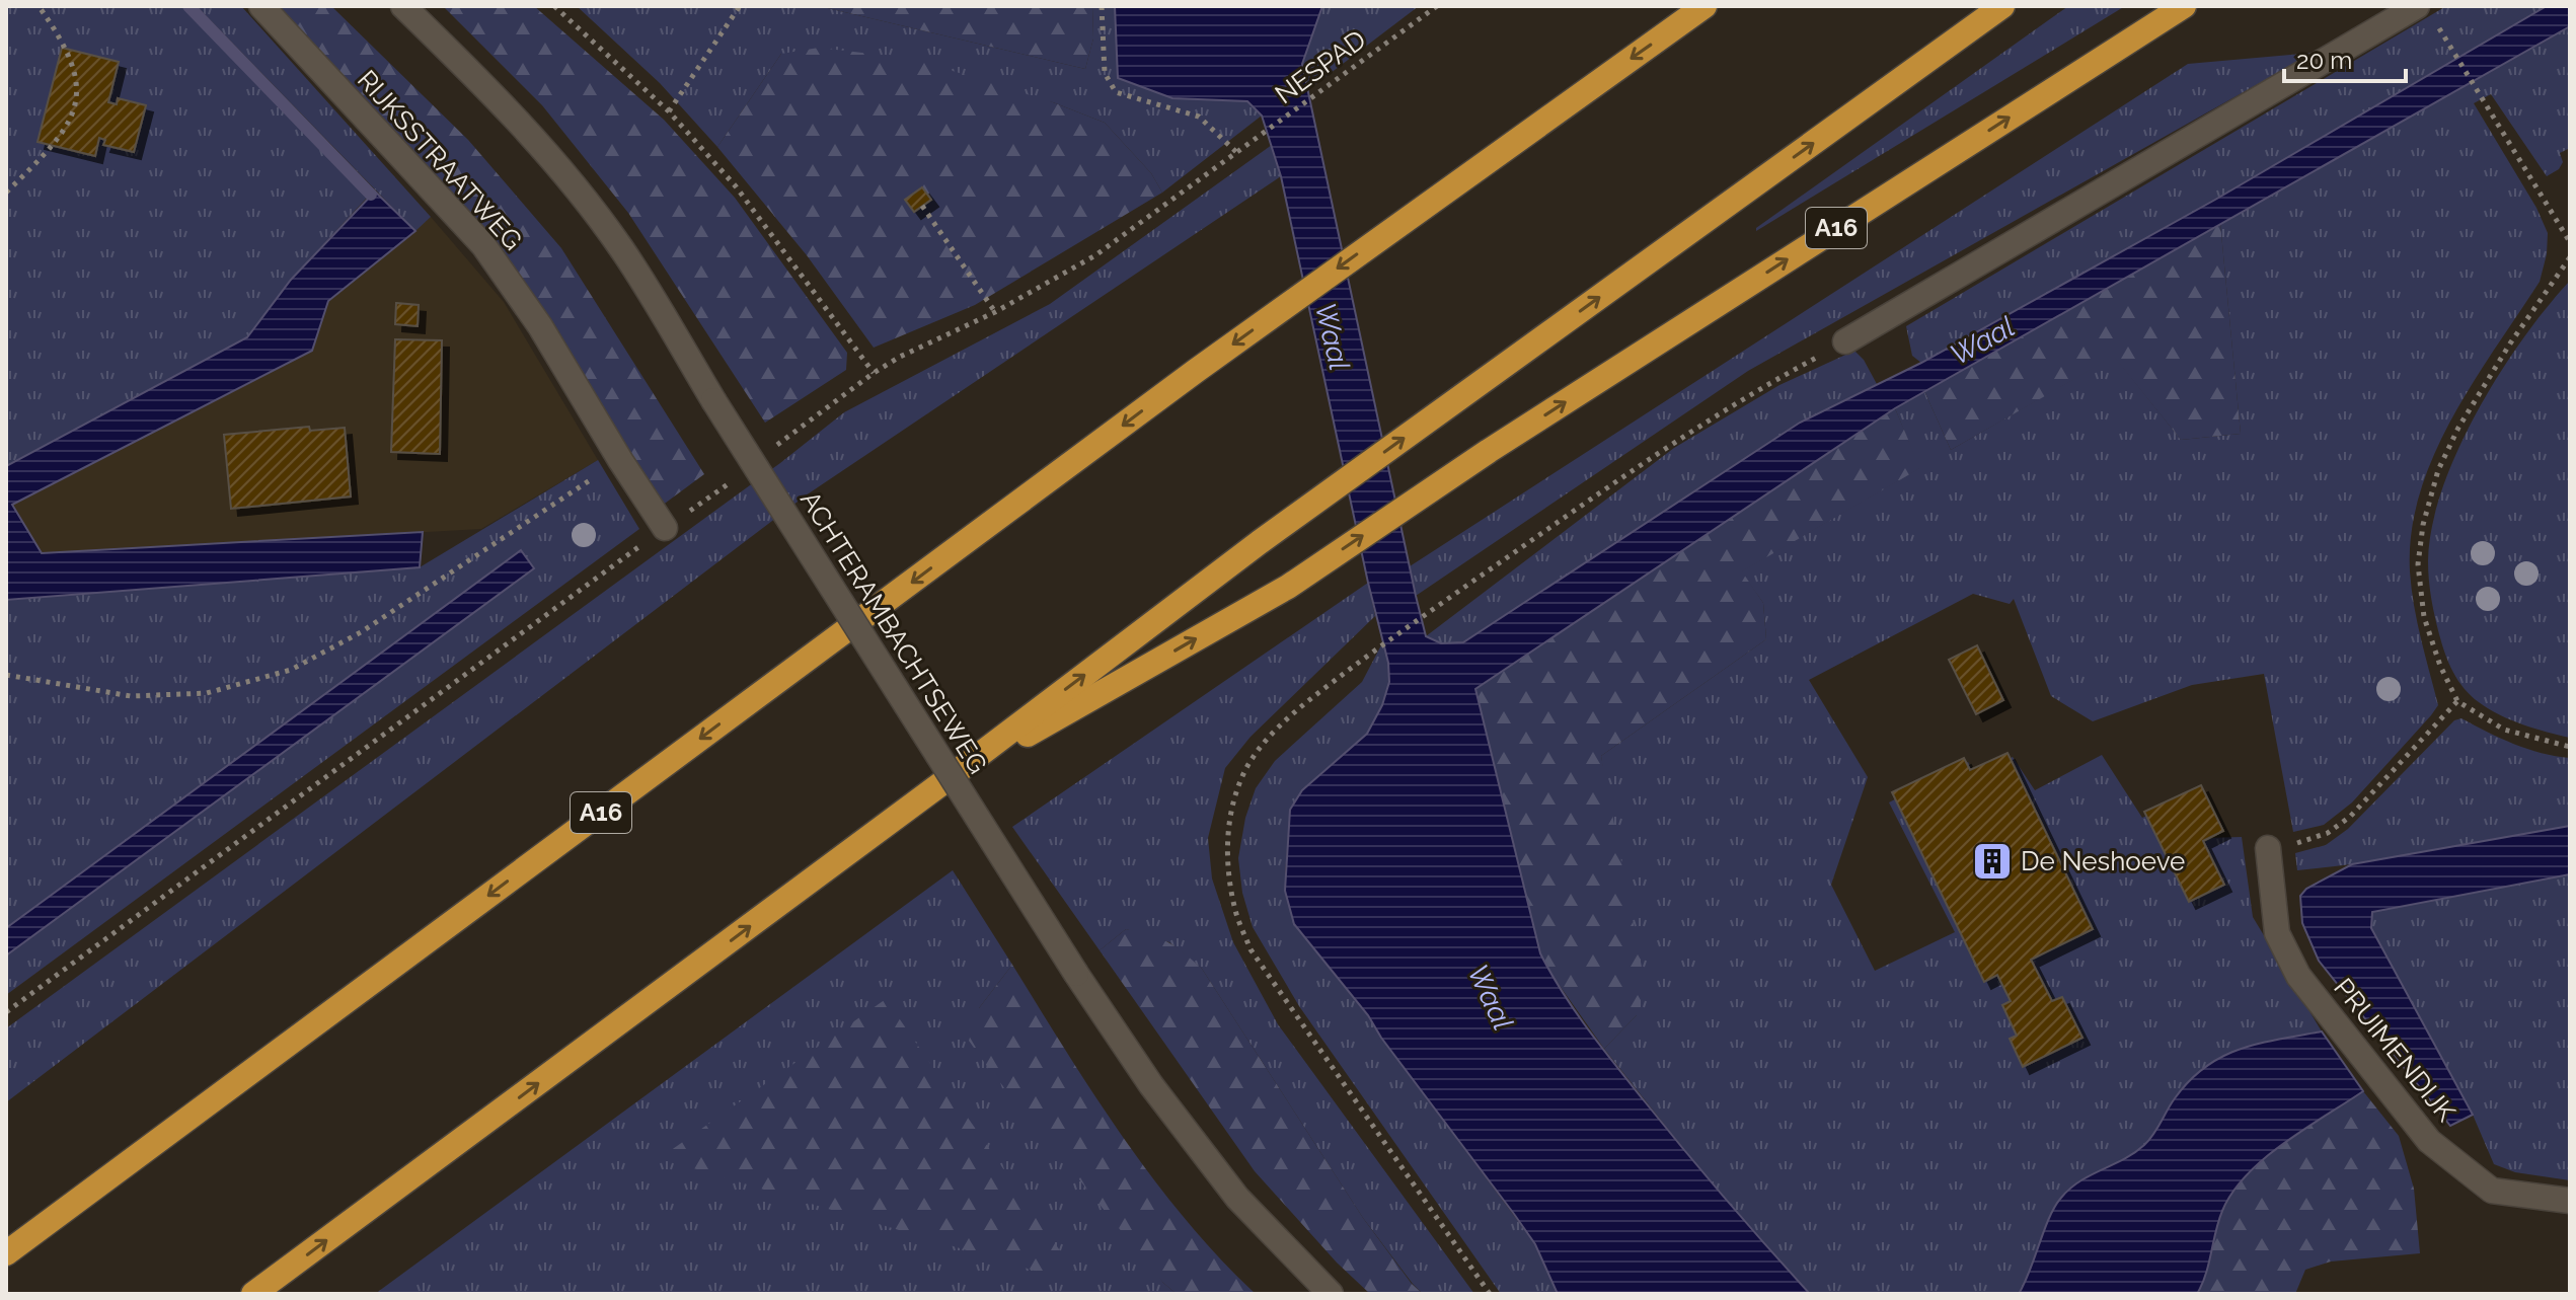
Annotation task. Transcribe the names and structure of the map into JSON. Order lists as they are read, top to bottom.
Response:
{
  "streets": {
    "highway": ["A16"],
    "street": ["RIJKSSTRAATWEG", "ACHTERAMBACHTSEWEG", "PRUIMENDIJK"],
    "path": ["NESPAD"]
  },
  "water": ["Waal"],
  "places": {
    "building": ["De Neshoeve"]
  },
  "scale_bar": "20 m"
}
